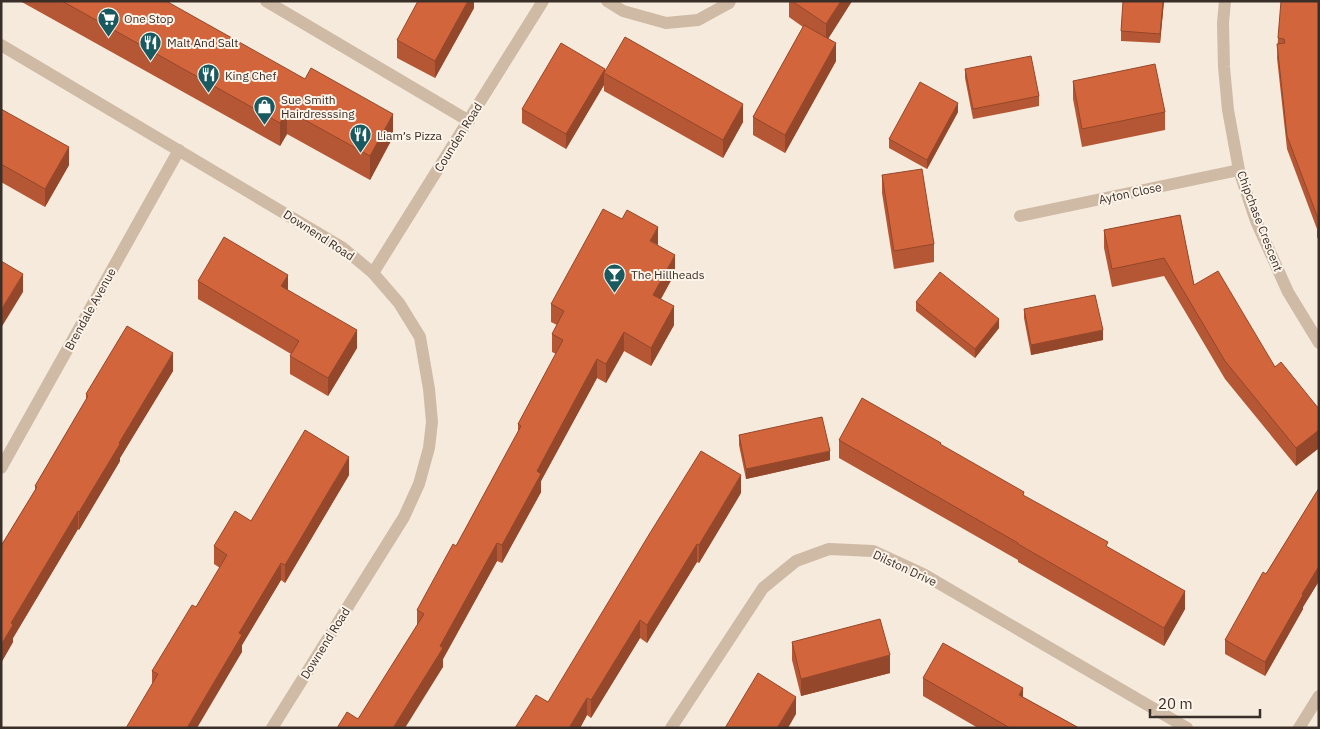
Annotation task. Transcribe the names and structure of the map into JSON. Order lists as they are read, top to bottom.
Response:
{
  "streets": {
    "street": [
      "Counden Road",
      "Ayton Close",
      "Chipchase Crescent",
      "Downend Road",
      "Brendale Avenue",
      "Dilston Drive"
    ]
  },
  "crossings": [
    ["Counden Road", "Downend Road"],
    ["Ayton Close", "Chipchase Crescent"],
    ["Downend Road", "Brendale Avenue"]
  ],
  "places": {
    "supermarket": ["One Stop"],
    "restaurant": ["Malt And Salt", "King Chef", "Liam’s Pizza"],
    "shop": ["Sue Smith Hairdresssing"],
    "bar": ["The Hillheads"]
  },
  "scale_bar": "20 m"
}
